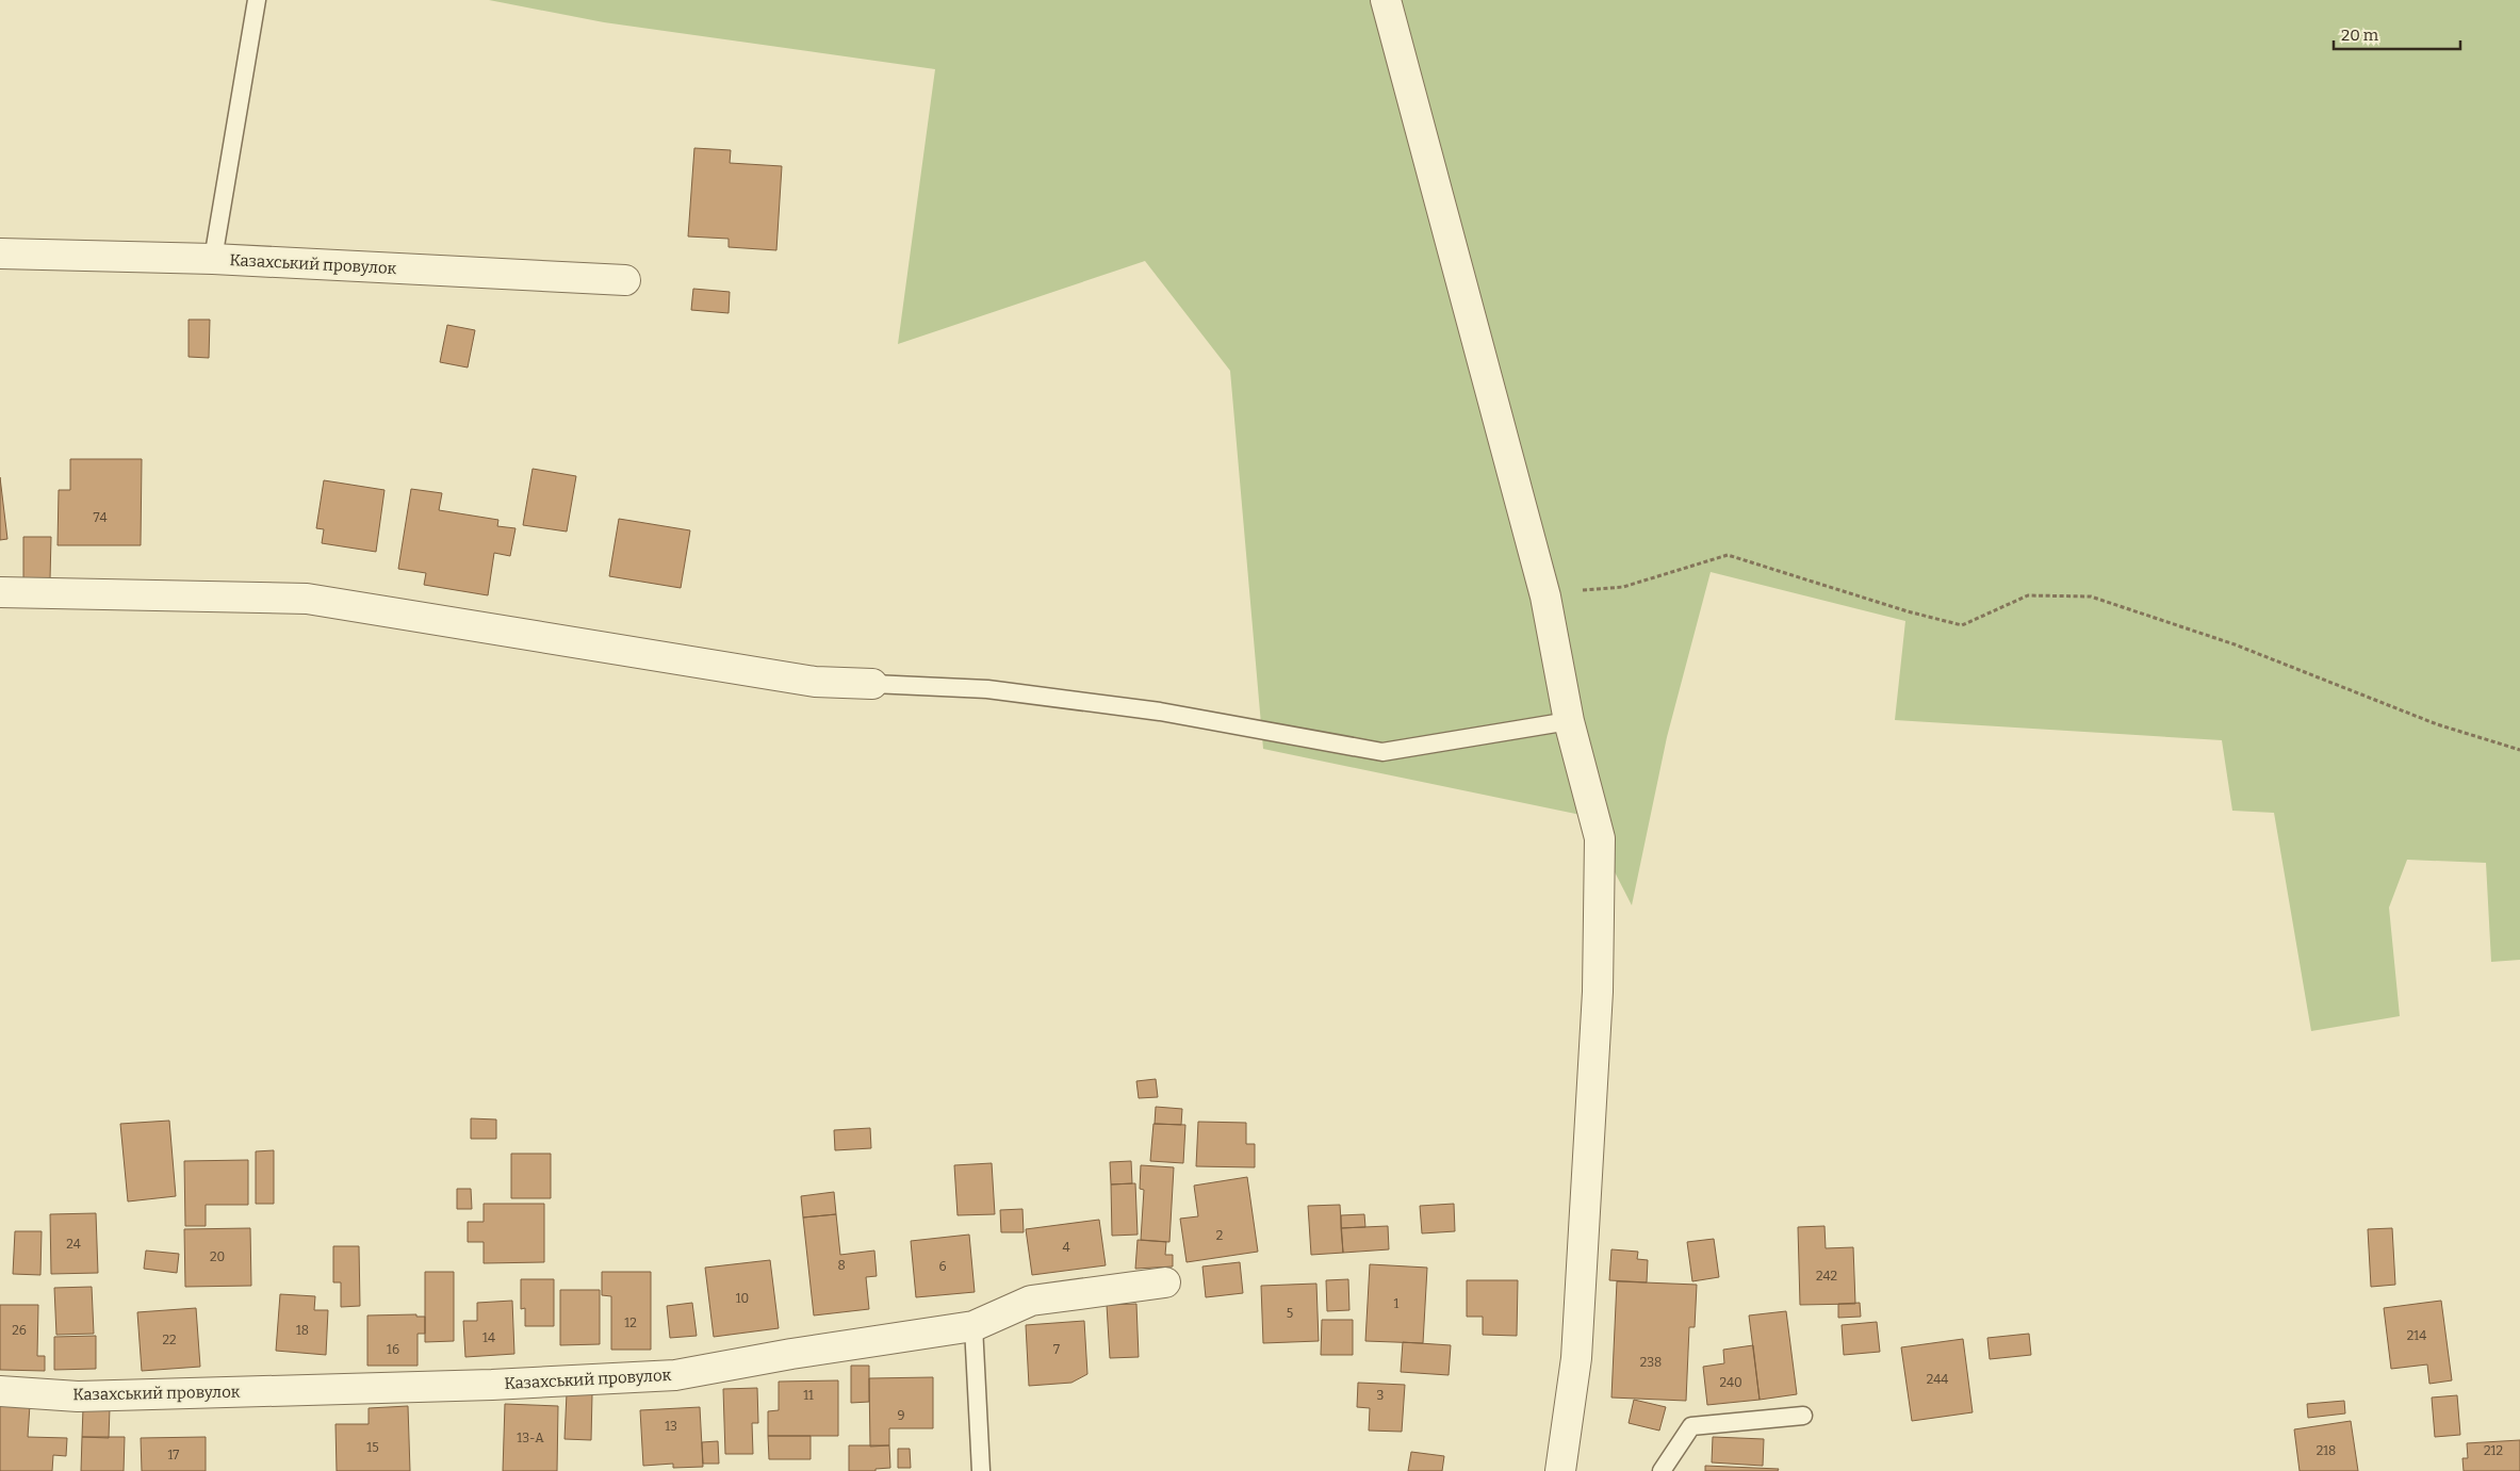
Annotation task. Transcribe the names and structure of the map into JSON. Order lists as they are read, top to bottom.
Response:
{
  "streets": {
    "street": ["Казахський провулок"]
  },
  "house_numbers": [
    "74",
    "2",
    "24",
    "4",
    "20",
    "8",
    "6",
    "242",
    "10",
    "1",
    "5",
    "12",
    "26",
    "18",
    "214",
    "14",
    "22",
    "16",
    "7",
    "238",
    "244",
    "240",
    "11",
    "3",
    "9",
    "13",
    "13-А",
    "15",
    "218",
    "212",
    "17"
  ],
  "scale_bar": "20 m"
}
